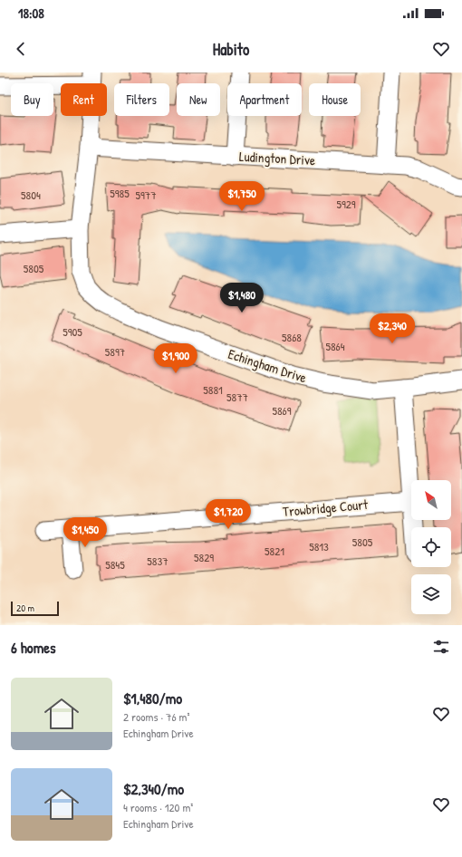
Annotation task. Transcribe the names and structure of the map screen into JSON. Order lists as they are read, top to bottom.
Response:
{
  "streets": {
    "street": ["Ludington Drive", "Echingham Drive", "Trowbridge Court"]
  },
  "crossings": [
    ["Ludington Drive", "Echingham Drive"]
  ],
  "house_numbers": [
    "5985",
    "5804",
    "5977",
    "5929",
    "5805",
    "5905",
    "5868",
    "5864",
    "5897",
    "5881",
    "5877",
    "5869",
    "5805",
    "5813",
    "5821",
    "5829",
    "5837",
    "5845"
  ],
  "scale_bar": "20 m",
  "north": "top left",
  "page": {
    "status": "18:08",
    "header": "Habito",
    "chip": [
      "Buy",
      "Rent",
      "Filters",
      "New",
      "Apartment",
      "House"
    ],
    "price": [
      "$1,750",
      "$1,480",
      "$2,340",
      "$1,900",
      "$1,720",
      "$1,450"
    ],
    "scale": "20 m",
    "heading": "6 homes",
    "list": [
      {
        "name": "$1,480/mo",
        "note": "2 rooms · 76 m² · Echingham Drive"
      },
      {
        "name": "$2,340/mo",
        "note": "4 rooms · 120 m² · Echingham Drive"
      }
    ]
  }
}
